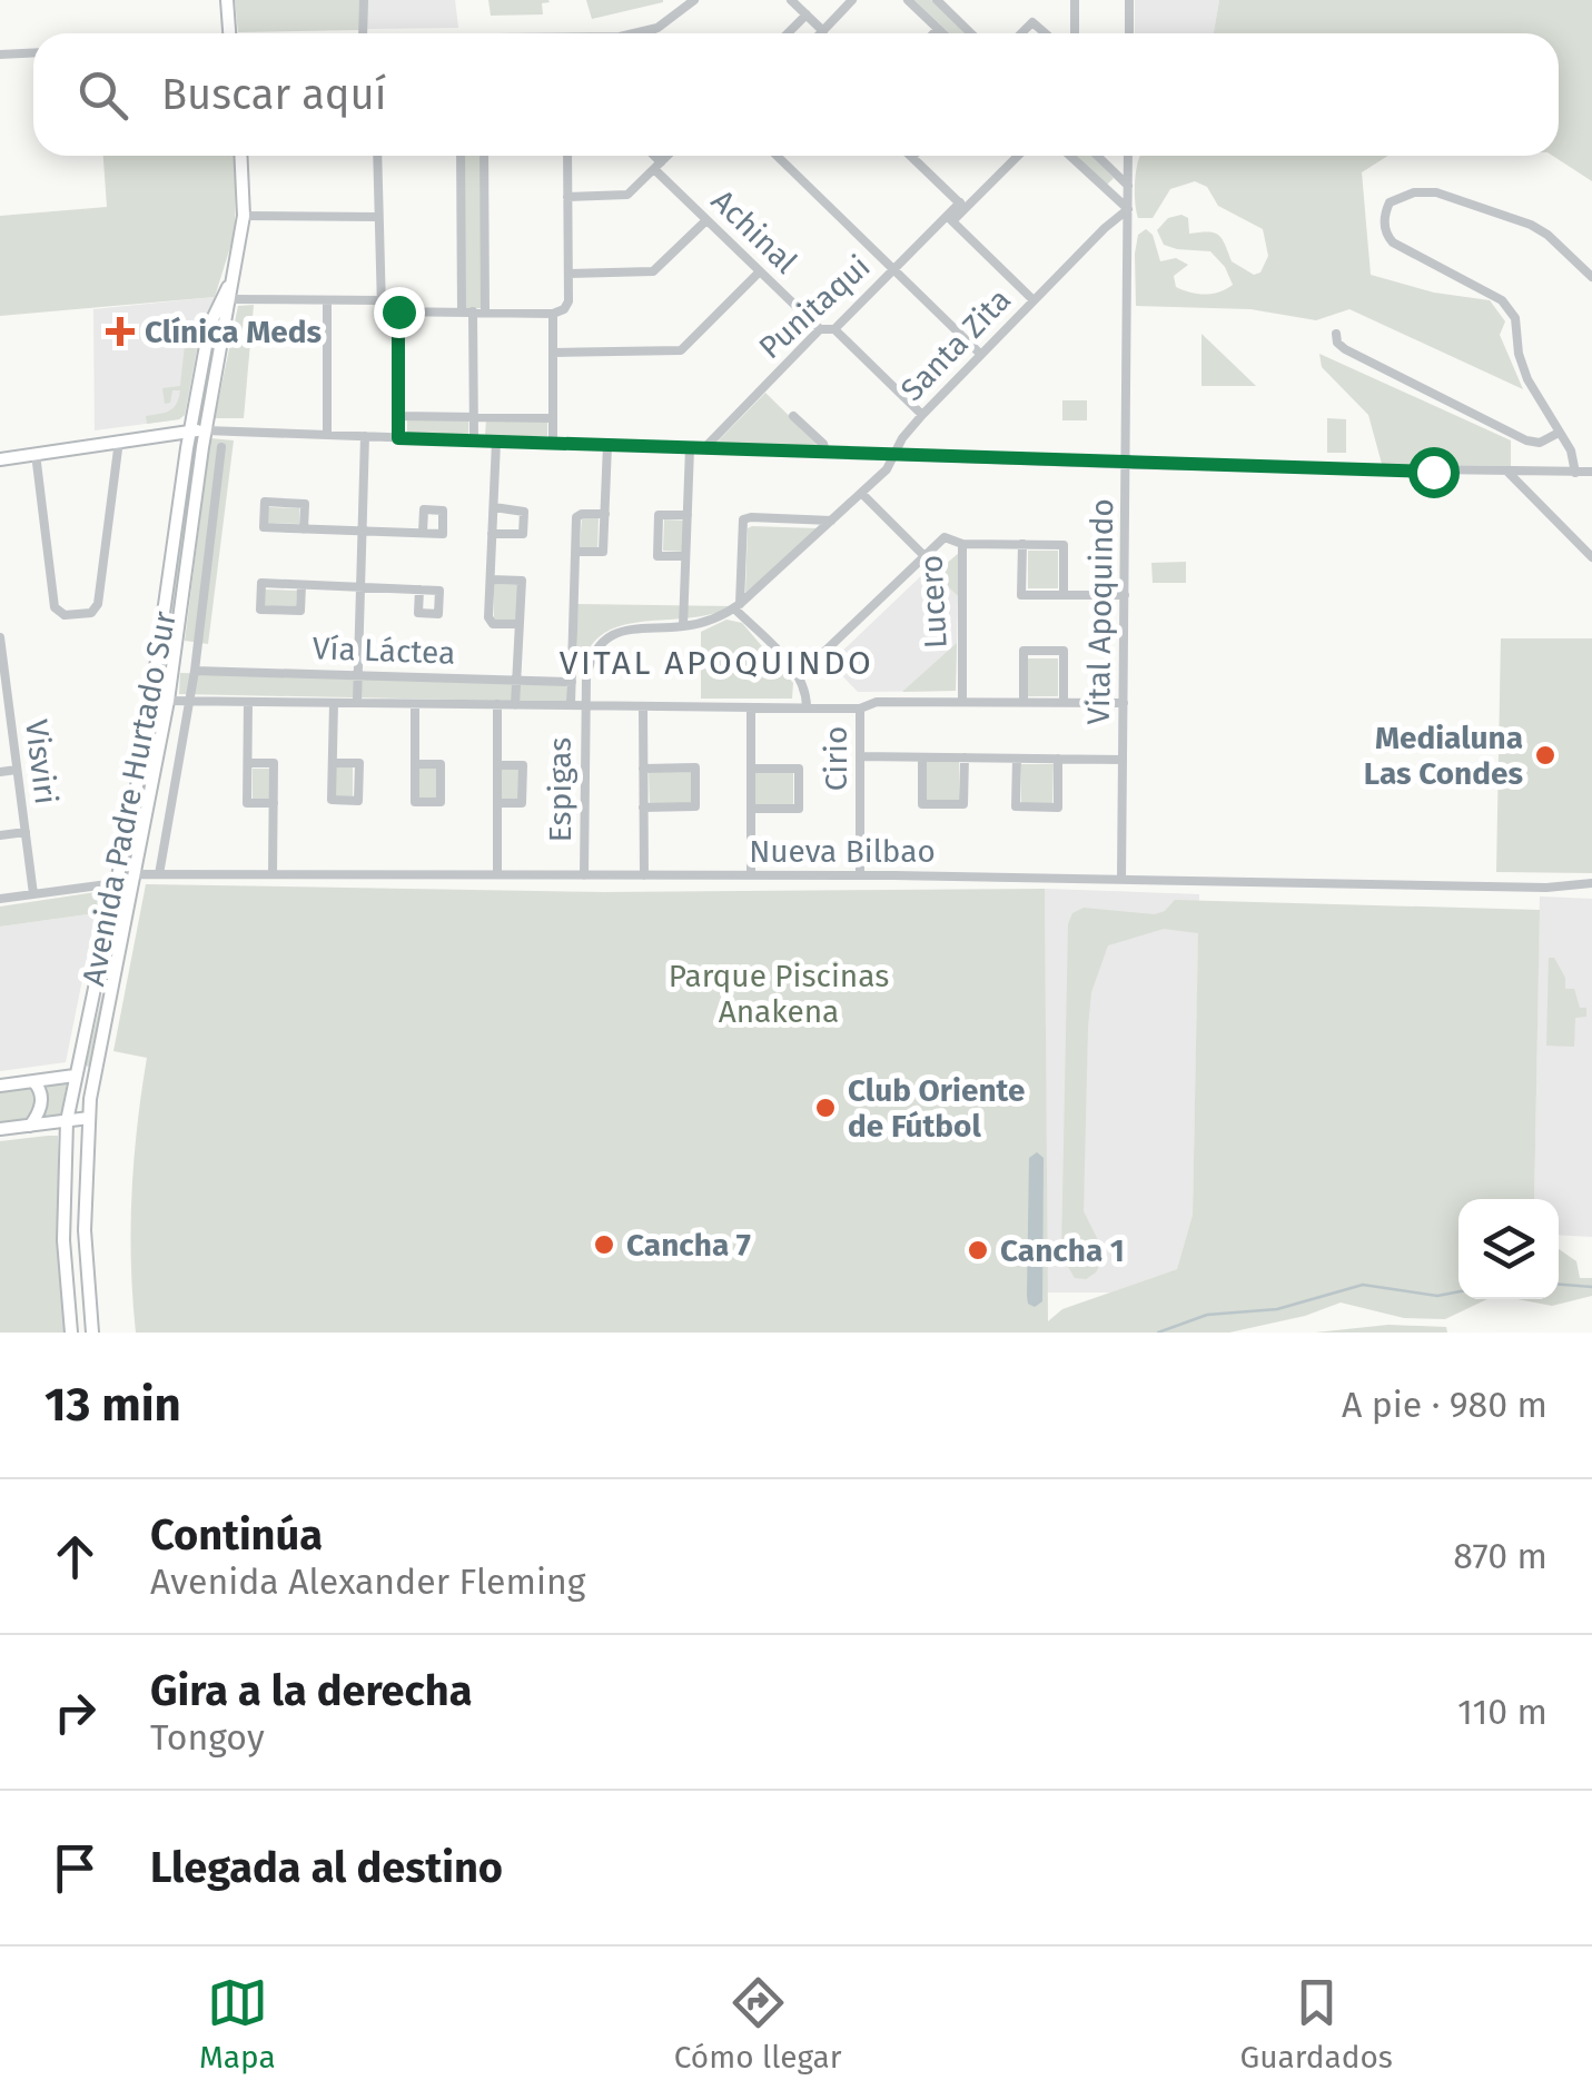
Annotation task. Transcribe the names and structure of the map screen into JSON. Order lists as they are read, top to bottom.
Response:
{
  "streets": {
    "main road": ["Avenida Padre Hurtado Sur"],
    "street": [
      "Achinal",
      "Punitaqui",
      "Santa Zita",
      "Lucero",
      "Vital Apoquindo",
      "Vía Láctea",
      "Cirio",
      "Visviri",
      "Espigas",
      "Nueva Bilbao"
    ]
  },
  "crossings": [
    ["Achinal", "Punitaqui"],
    ["Santa Zita", "Lucero"],
    ["Santa Zita", "Vital Apoquindo"],
    ["Santa Zita", "Vía Láctea"],
    ["Santa Zita", "Espigas"],
    ["Lucero", "Vía Láctea"],
    ["Lucero", "Cirio"],
    ["Vital Apoquindo", "Vía Láctea"],
    ["Vital Apoquindo", "Nueva Bilbao"],
    ["Vía Láctea", "Cirio"],
    ["Vía Láctea", "Espigas"],
    ["Vía Láctea", "Avenida Padre Hurtado Sur"],
    ["Cirio", "Nueva Bilbao"],
    ["Espigas", "Nueva Bilbao"],
    ["Avenida Padre Hurtado Sur", "Nueva Bilbao"]
  ],
  "districts": ["VITAL APOQUINDO"],
  "parks": ["Parque Piscinas Anakena"],
  "places": {
    "health": ["Clínica Meds"],
    "other": [
      "Medialuna Las Condes",
      "Club Oriente de Fútbol",
      "Cancha 7",
      "Cancha 1"
    ]
  },
  "page": {
    "search": "Buscar aquí",
    "heading": ["13 min", "A pie · 980 m"],
    "list": [
      ["Continúa", "Avenida Alexander Fleming", "870 m"],
      ["Gira a la derecha", "Tongoy", "110 m"],
      "Llegada al destino"
    ],
    "nav": ["Mapa", "Cómo llegar", "Guardados"]
  }
}
